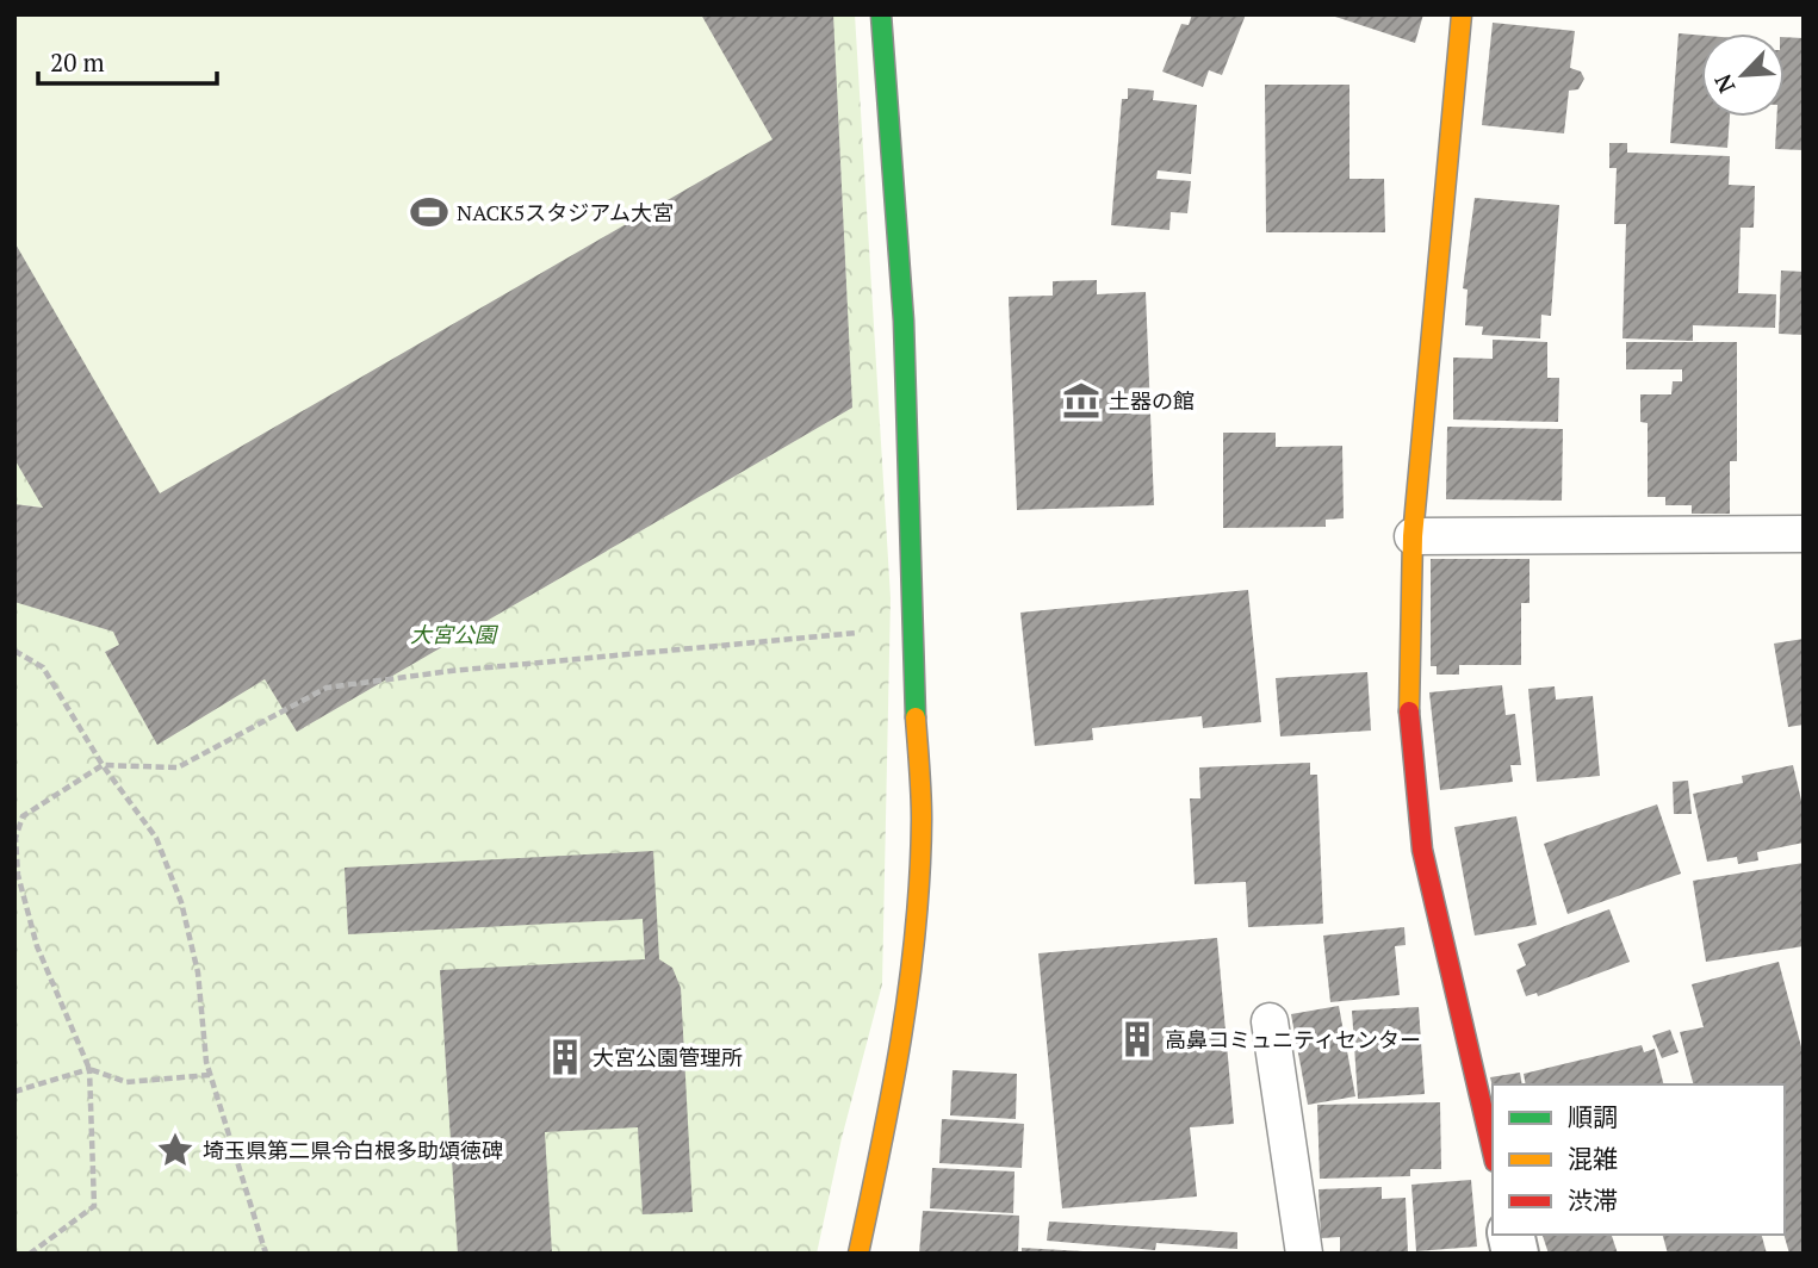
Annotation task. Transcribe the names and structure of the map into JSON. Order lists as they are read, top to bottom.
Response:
{
  "parks": ["大宮公園"],
  "places": {
    "sports": ["NACK5スタジアム大宮"],
    "museum": ["土器の館"],
    "building": ["高鼻コミュニティセンター", "大宮公園管理所"],
    "place": ["埼玉県第二県令白根多助頌徳碑"]
  },
  "legend": ["順調", "混雑", "渋滞"],
  "scale_bar": "20 m",
  "north": "bottom left"
}
